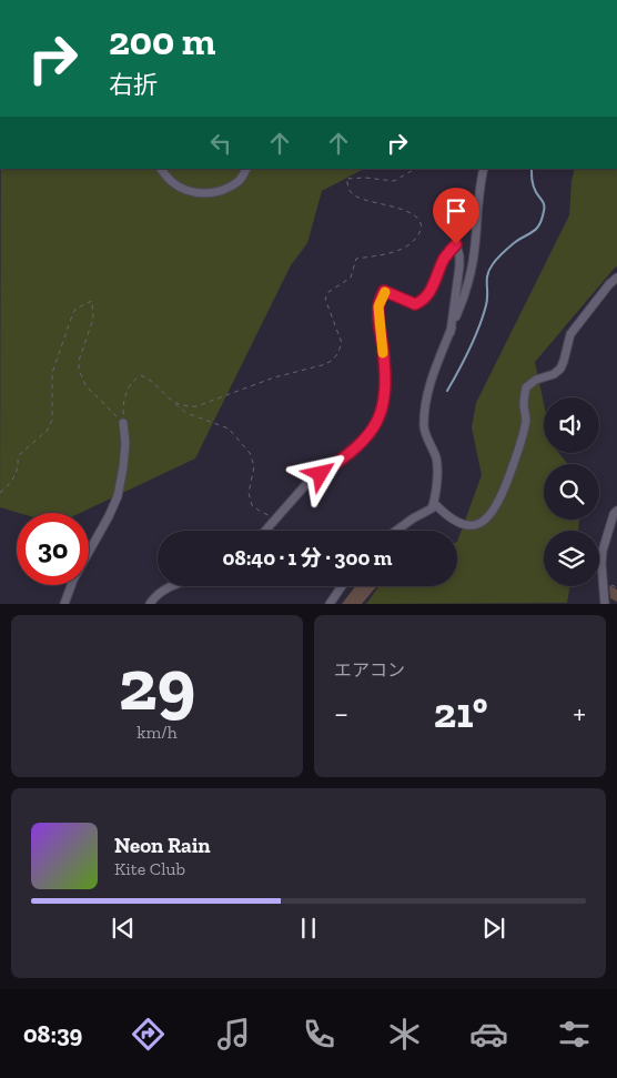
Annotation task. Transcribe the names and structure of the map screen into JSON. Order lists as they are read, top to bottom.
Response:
{
  "page": {
    "turn": ["200 m", "右折"],
    "limit": "30",
    "trip": "08:40 · 1 分 · 300 m",
    "tile": [
      ["29", "km/h"],
      "エアコン"
    ],
    "heat": ["−", "21°", "+"],
    "song": ["Neon Rain", "Kite Club"],
    "tabs": "08:39"
  }
}
